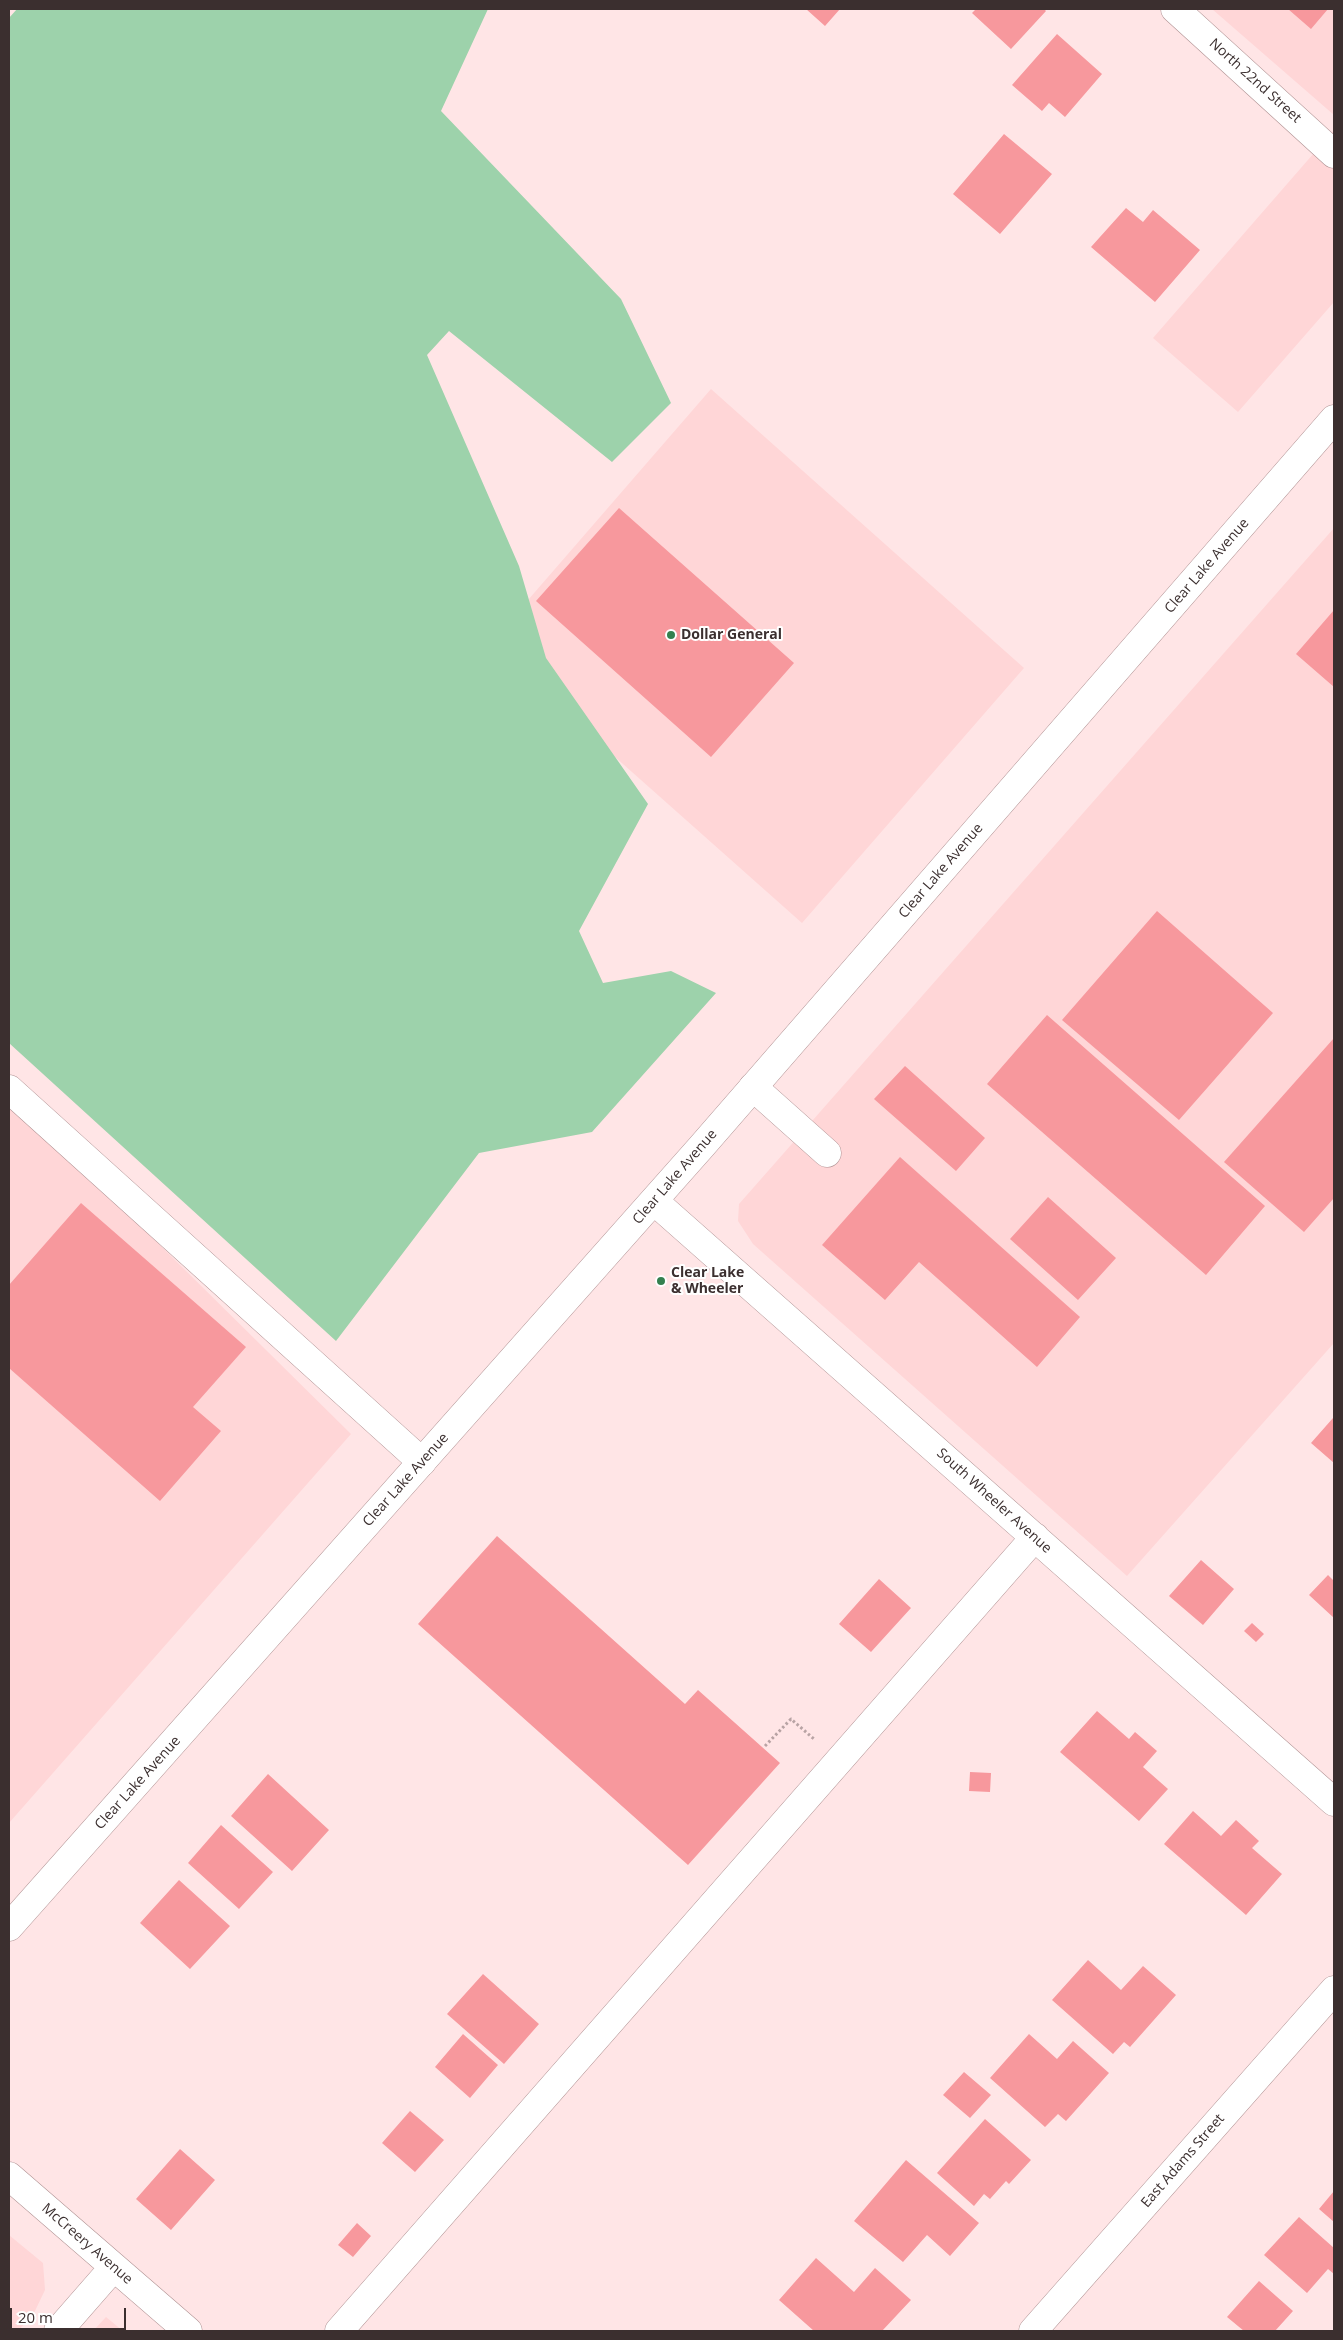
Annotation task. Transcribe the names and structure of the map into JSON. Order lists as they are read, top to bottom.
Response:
{
  "streets": {
    "main road": [
      "North 22nd Street",
      "Clear Lake Avenue",
      "South Wheeler Avenue",
      "East Adams Street",
      "McCreery Avenue"
    ]
  },
  "crossings": [
    ["Clear Lake Avenue", "South Wheeler Avenue"]
  ],
  "places": ["Dollar General", "Clear Lake & Wheeler"],
  "scale_bar": "20 m"
}
